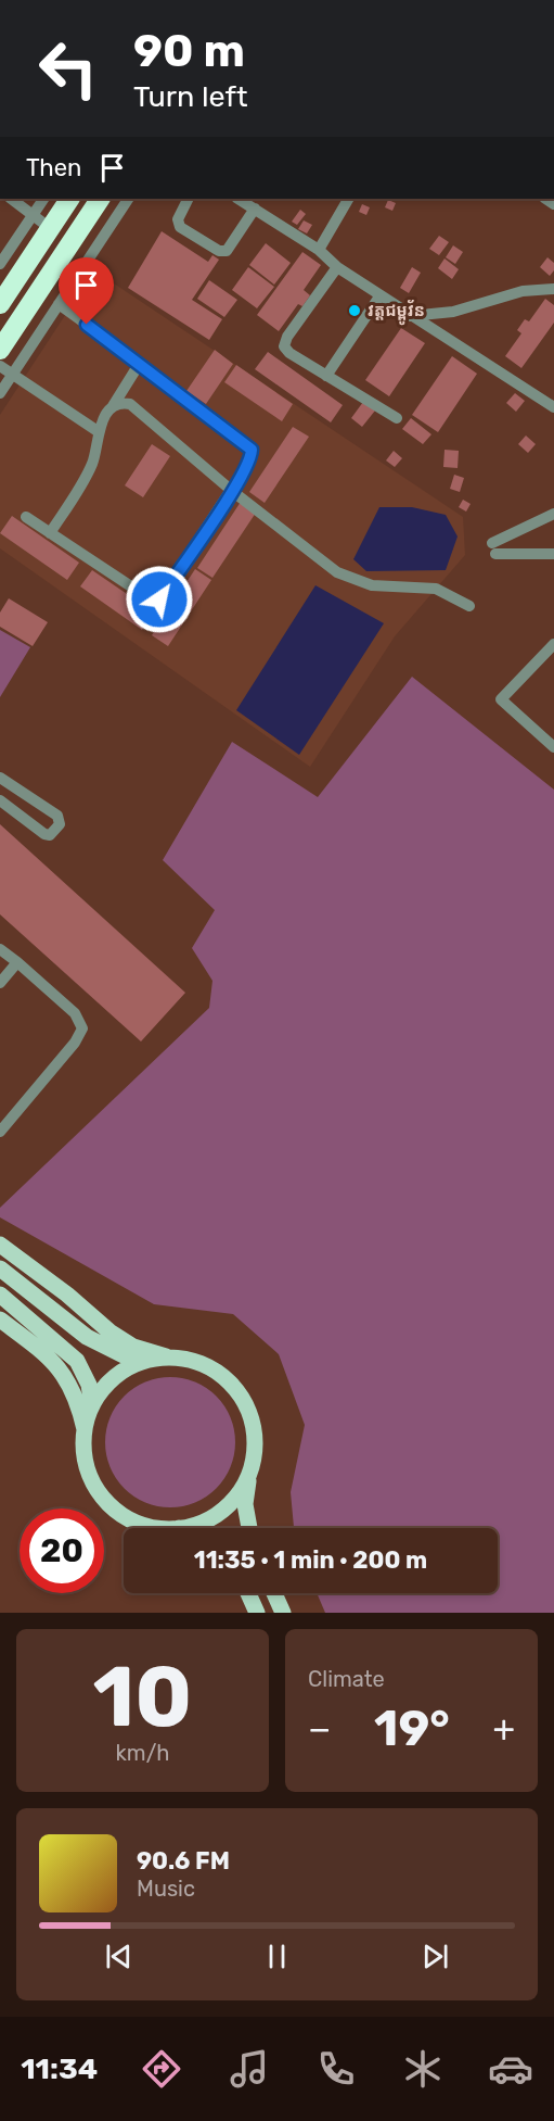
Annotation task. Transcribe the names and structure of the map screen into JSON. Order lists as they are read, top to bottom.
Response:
{
  "places": ["វត្តជម្ពូវ័ន"],
  "page": {
    "turn": ["90 m", "Turn left"],
    "then": "Then",
    "limit": "20",
    "trip": "11:35 · 1 min · 200 m",
    "tile": [
      ["10", "km/h"],
      "Climate"
    ],
    "heat": ["−", "19°", "+"],
    "song": ["90.6 FM", "Music"],
    "tabs": "11:34"
  }
}
